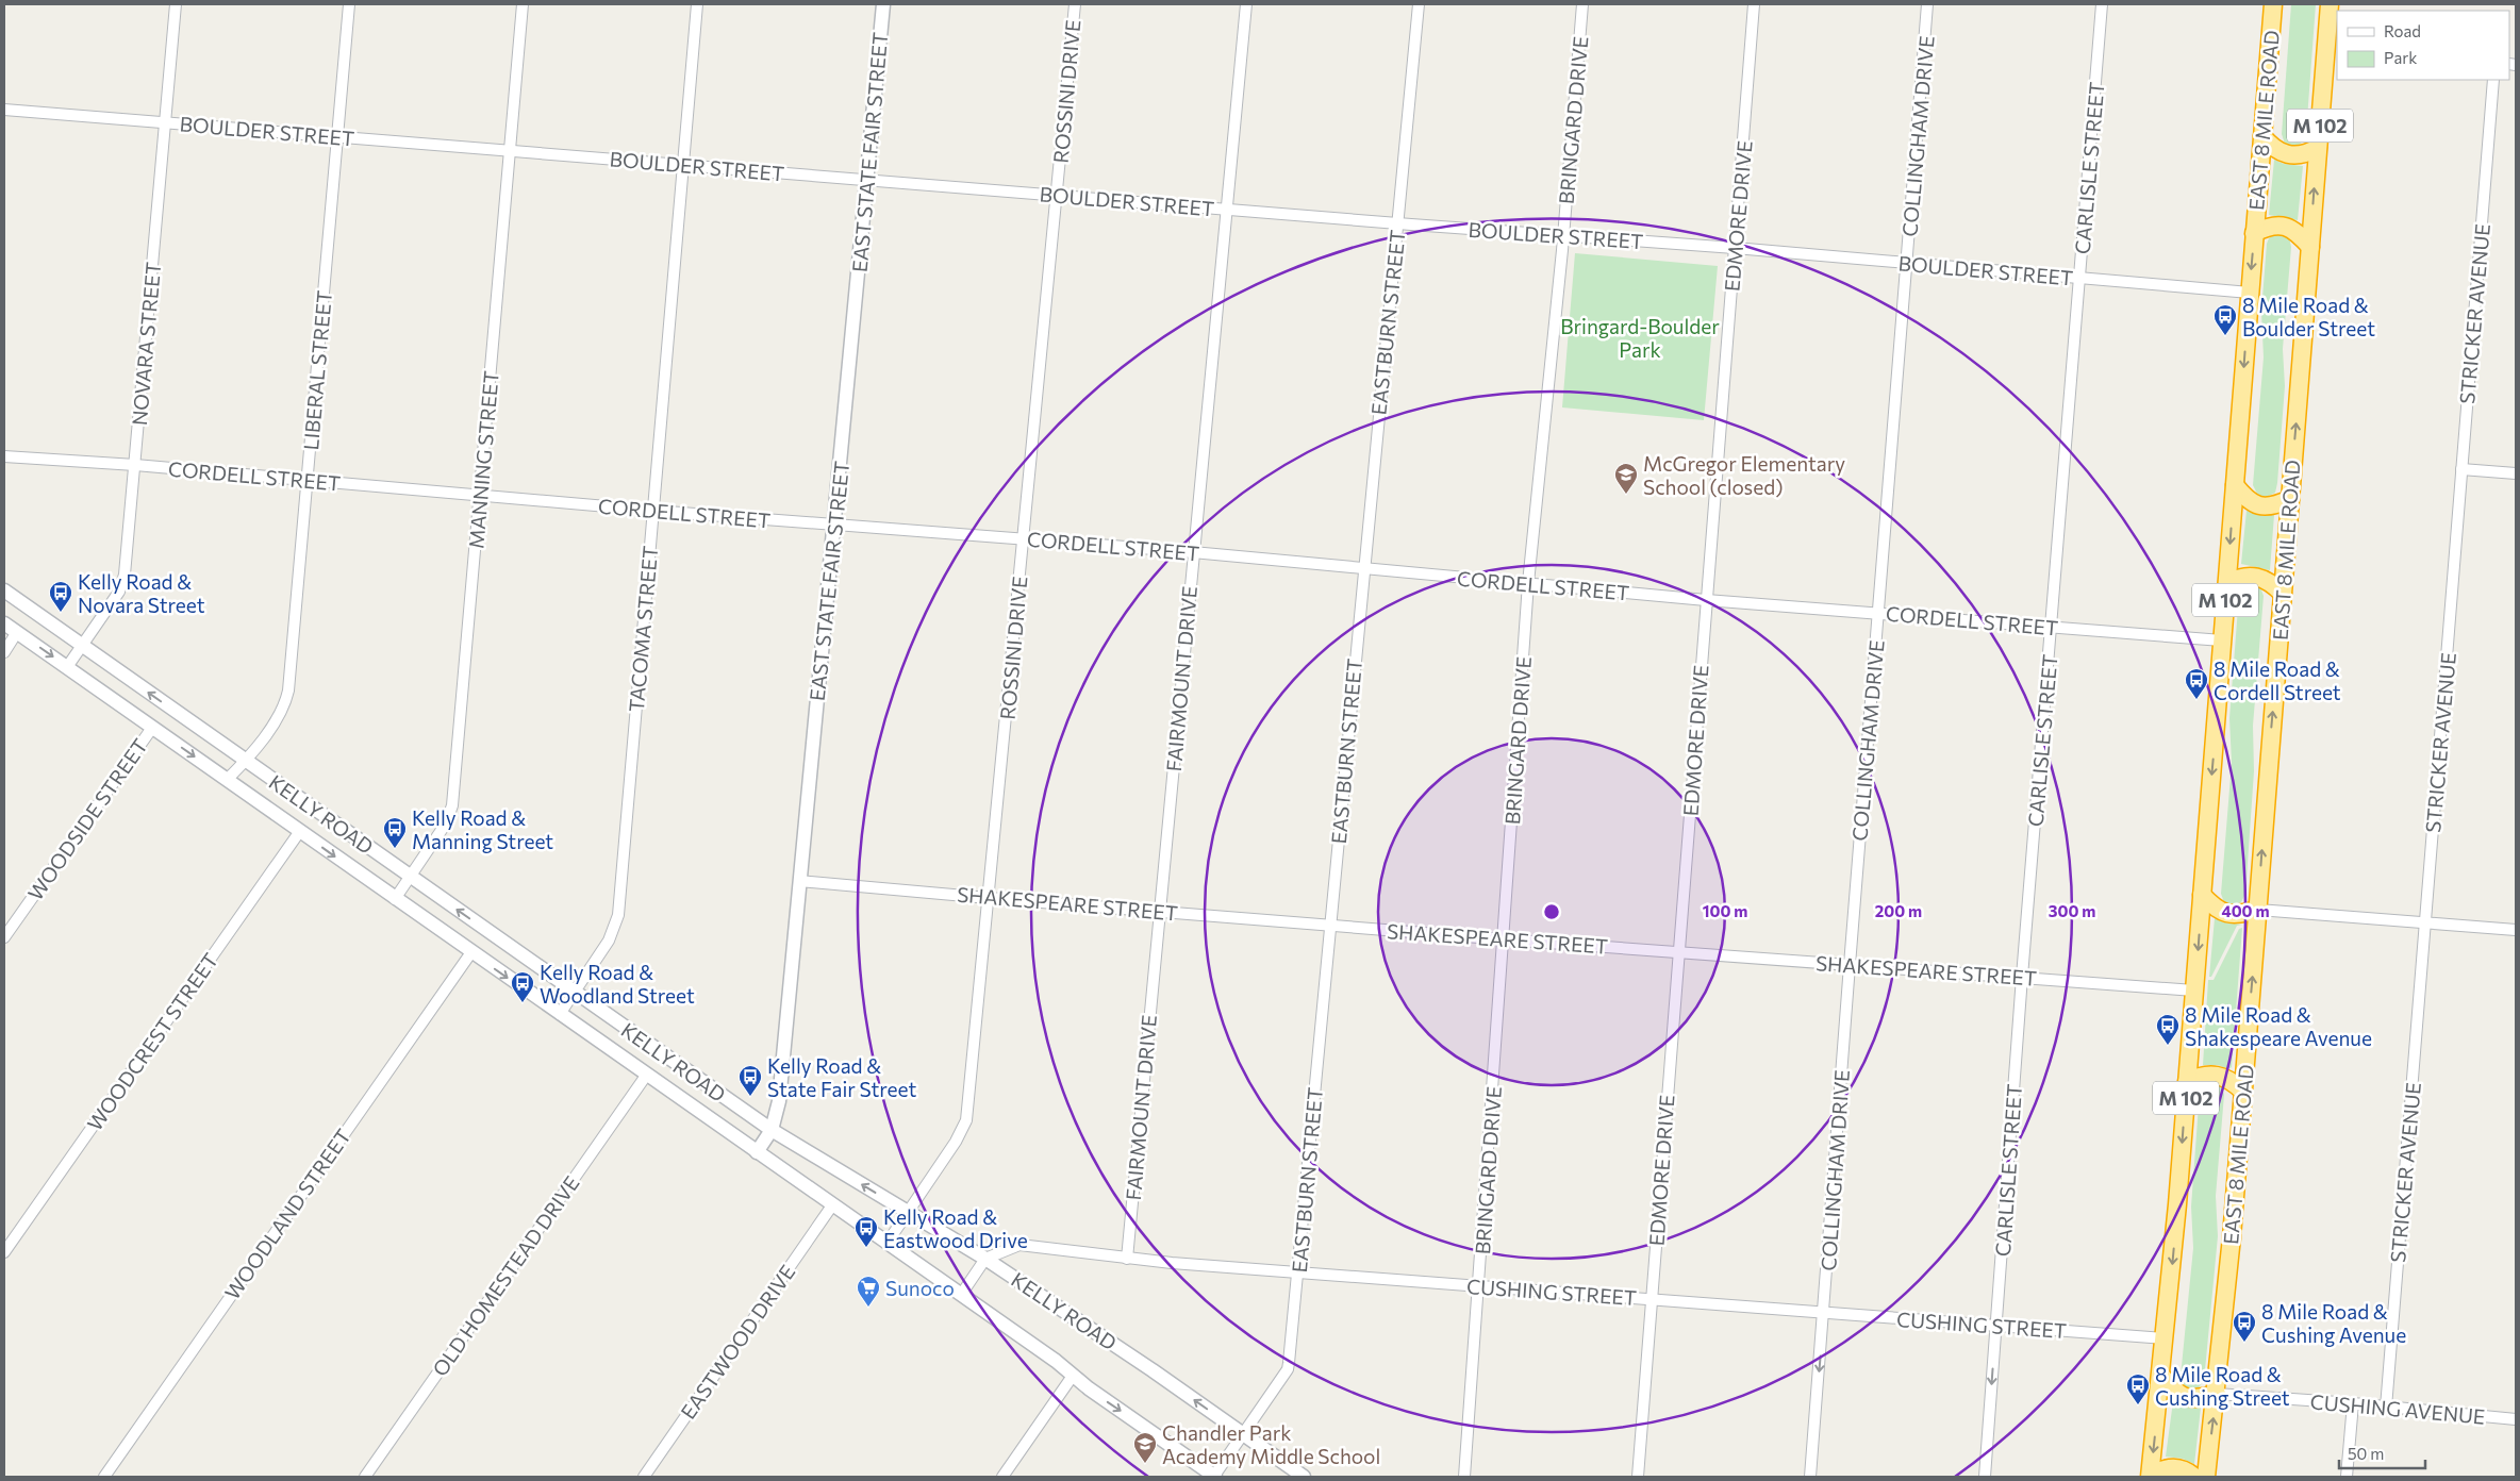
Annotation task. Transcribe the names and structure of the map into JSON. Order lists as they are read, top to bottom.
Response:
{
  "streets": {
    "highway": ["EAST 8 MILE ROAD", "M 102"],
    "street": [
      "ROSSINI DRIVE",
      "BRINGARD DRIVE",
      "BOULDER STREET",
      "COLLINGHAM DRIVE",
      "EAST STATE FAIR STREET",
      "CARLISLE STREET",
      "EDMORE DRIVE",
      "STRICKER AVENUE",
      "EASTBURN STREET",
      "NOVARA STREET",
      "LIBERAL STREET",
      "MANNING STREET",
      "CORDELL STREET",
      "TACOMA STREET",
      "FAIRMOUNT DRIVE",
      "KELLY ROAD",
      "WOODSIDE STREET",
      "SHAKESPEARE STREET",
      "WOODCREST STREET",
      "WOODLAND STREET",
      "OLD HOMESTEAD DRIVE",
      "CUSHING STREET",
      "EASTWOOD DRIVE",
      "CUSHING AVENUE"
    ]
  },
  "crossings": [
    ["ROSSINI DRIVE", "BOULDER STREET"],
    ["ROSSINI DRIVE", "CORDELL STREET"],
    ["ROSSINI DRIVE", "KELLY ROAD"],
    ["ROSSINI DRIVE", "SHAKESPEARE STREET"],
    ["BRINGARD DRIVE", "BOULDER STREET"],
    ["BRINGARD DRIVE", "CORDELL STREET"],
    ["BRINGARD DRIVE", "SHAKESPEARE STREET"],
    ["BRINGARD DRIVE", "CUSHING STREET"],
    ["EAST 8 MILE ROAD", "BOULDER STREET"],
    ["EAST 8 MILE ROAD", "CORDELL STREET"],
    ["EAST 8 MILE ROAD", "SHAKESPEARE STREET"],
    ["EAST 8 MILE ROAD", "CUSHING STREET"],
    ["EAST 8 MILE ROAD", "CUSHING AVENUE"],
    ["BOULDER STREET", "COLLINGHAM DRIVE"],
    ["BOULDER STREET", "EAST STATE FAIR STREET"],
    ["BOULDER STREET", "CARLISLE STREET"],
    ["BOULDER STREET", "EDMORE DRIVE"],
    ["BOULDER STREET", "EASTBURN STREET"],
    ["BOULDER STREET", "NOVARA STREET"],
    ["BOULDER STREET", "LIBERAL STREET"],
    ["BOULDER STREET", "MANNING STREET"],
    ["BOULDER STREET", "TACOMA STREET"],
    ["BOULDER STREET", "FAIRMOUNT DRIVE"],
    ["COLLINGHAM DRIVE", "CORDELL STREET"],
    ["COLLINGHAM DRIVE", "SHAKESPEARE STREET"],
    ["COLLINGHAM DRIVE", "CUSHING STREET"],
    ["EAST STATE FAIR STREET", "CORDELL STREET"],
    ["EAST STATE FAIR STREET", "KELLY ROAD"],
    ["EAST STATE FAIR STREET", "SHAKESPEARE STREET"],
    ["CARLISLE STREET", "CORDELL STREET"],
    ["CARLISLE STREET", "SHAKESPEARE STREET"],
    ["CARLISLE STREET", "CUSHING STREET"],
    ["EDMORE DRIVE", "CORDELL STREET"],
    ["EDMORE DRIVE", "SHAKESPEARE STREET"],
    ["EDMORE DRIVE", "CUSHING STREET"],
    ["STRICKER AVENUE", "CUSHING AVENUE"],
    ["EASTBURN STREET", "CORDELL STREET"],
    ["EASTBURN STREET", "KELLY ROAD"],
    ["EASTBURN STREET", "SHAKESPEARE STREET"],
    ["EASTBURN STREET", "CUSHING STREET"],
    ["NOVARA STREET", "CORDELL STREET"],
    ["NOVARA STREET", "KELLY ROAD"],
    ["LIBERAL STREET", "CORDELL STREET"],
    ["LIBERAL STREET", "KELLY ROAD"],
    ["MANNING STREET", "CORDELL STREET"],
    ["MANNING STREET", "KELLY ROAD"],
    ["CORDELL STREET", "TACOMA STREET"],
    ["CORDELL STREET", "FAIRMOUNT DRIVE"],
    ["TACOMA STREET", "KELLY ROAD"],
    ["FAIRMOUNT DRIVE", "SHAKESPEARE STREET"],
    ["FAIRMOUNT DRIVE", "CUSHING STREET"],
    ["KELLY ROAD", "WOODSIDE STREET"],
    ["KELLY ROAD", "WOODCREST STREET"],
    ["KELLY ROAD", "WOODLAND STREET"],
    ["KELLY ROAD", "OLD HOMESTEAD DRIVE"],
    ["KELLY ROAD", "CUSHING STREET"],
    ["KELLY ROAD", "EASTWOOD DRIVE"]
  ],
  "parks": ["Bringard-Boulder Park"],
  "places": {
    "bus stop": [
      "8 Mile Road & Boulder Street",
      "Kelly Road & Novara Street",
      "8 Mile Road & Cordell Street",
      "Kelly Road & Manning Street",
      "Kelly Road & Woodland Street",
      "8 Mile Road & Shakespeare Avenue",
      "Kelly Road & State Fair Street",
      "Kelly Road & Eastwood Drive",
      "8 Mile Road & Cushing Avenue",
      "8 Mile Road & Cushing Street"
    ],
    "school or university": ["McGregor Elementary School (closed)", "Chandler Park Academy Middle School"],
    "supermarket": ["Sunoco"]
  },
  "legend": ["Road", "Park"],
  "scale_bar": "50 m",
  "rings": [
    "100 m",
    "200 m",
    "300 m",
    "400 m"
  ]
}
